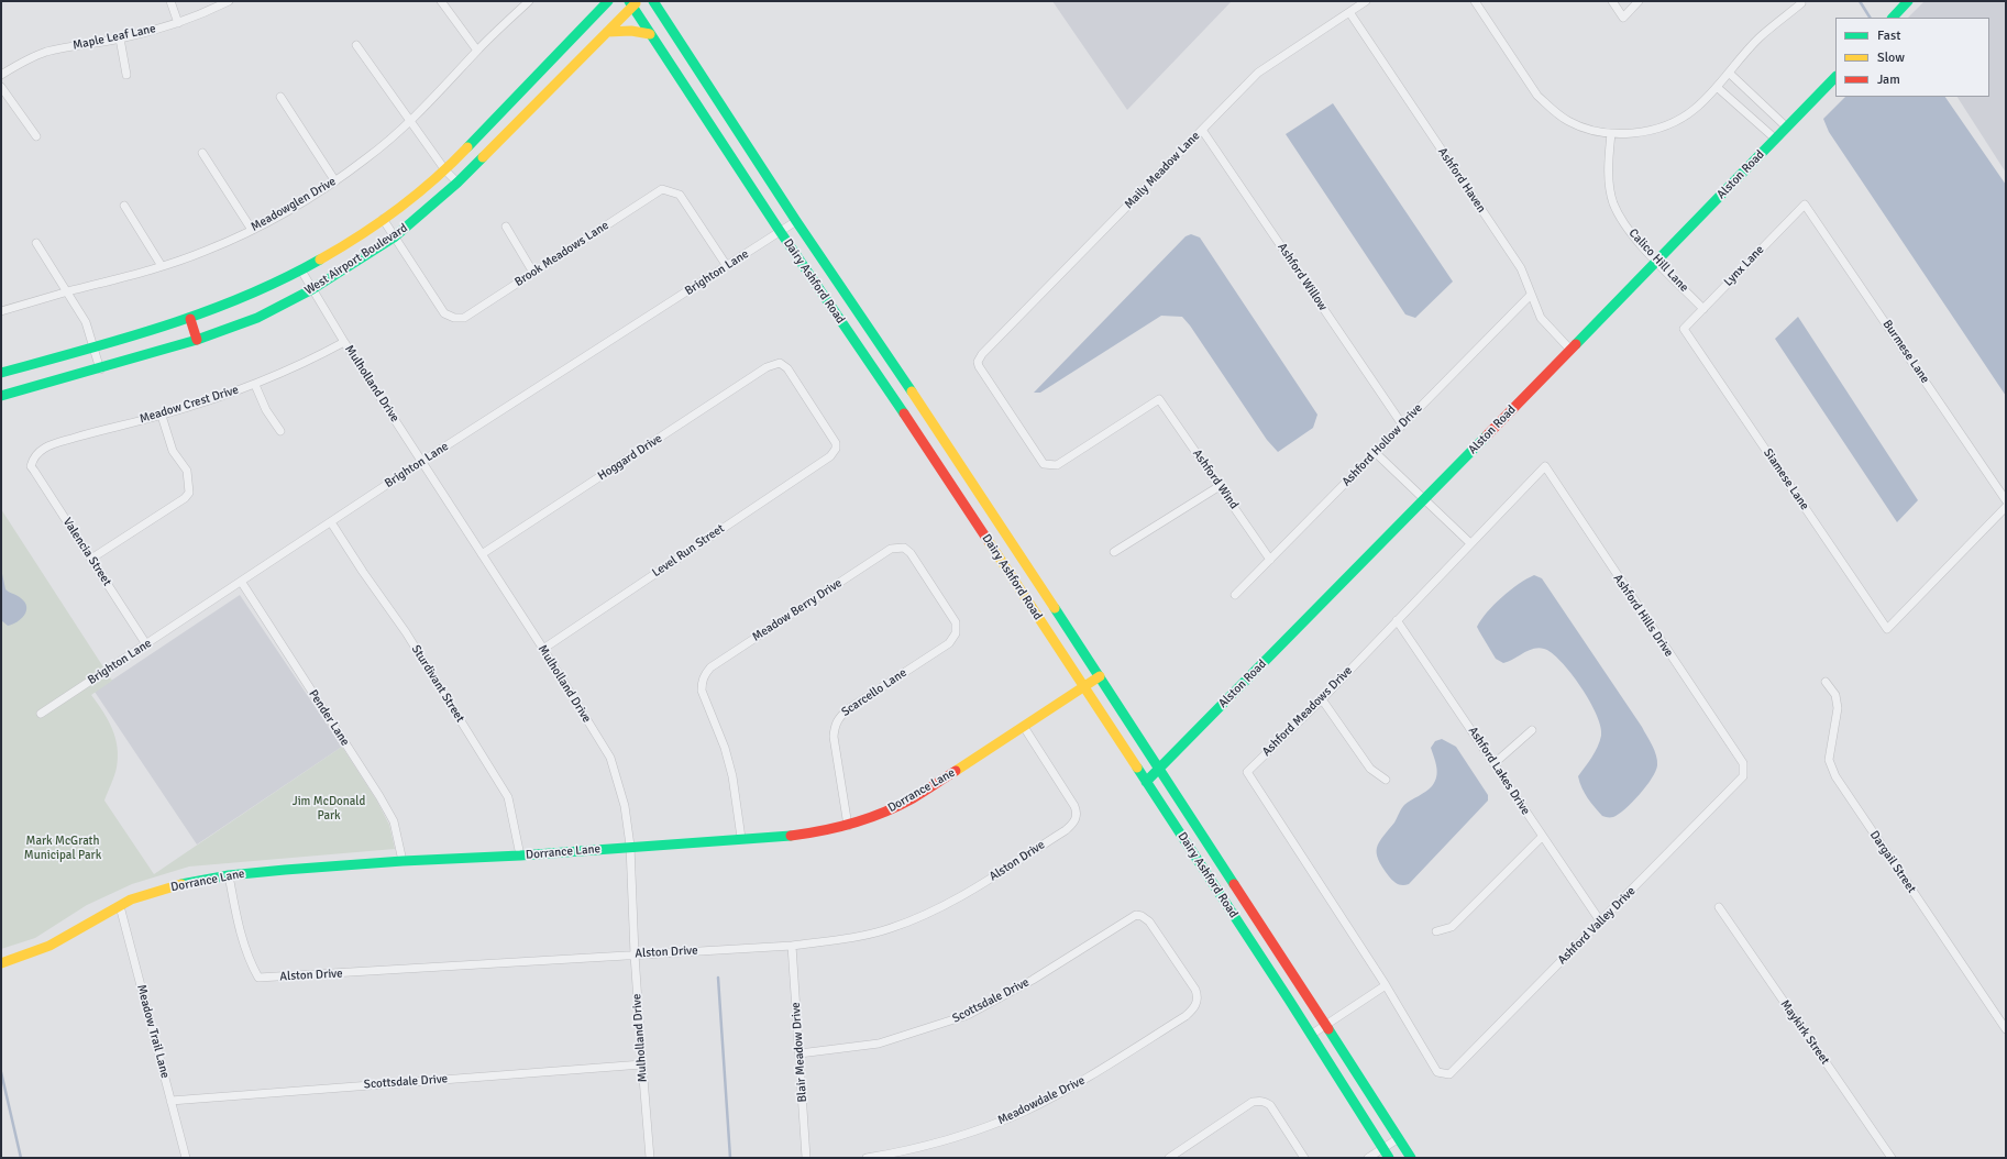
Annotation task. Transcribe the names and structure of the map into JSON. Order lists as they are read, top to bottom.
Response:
{
  "streets": {
    "main road": [
      "Alston Road",
      "West Airport Boulevard",
      "Dairy Ashford Road",
      "Dorrance Lane"
    ],
    "street": [
      "Maple Leaf Lane",
      "Maily Meadow Lane",
      "Ashford Haven",
      "Meadowglen Drive",
      "Brook Meadows Lane",
      "Calico Hill Lane",
      "Lynx Lane",
      "Brighton Lane",
      "Ashford Willow",
      "Burmese Lane",
      "Mulholland Drive",
      "Meadow Crest Drive",
      "Ashford Hollow Drive",
      "Hoggard Drive",
      "Ashford Wind",
      "Siamese Lane",
      "Level Run Street",
      "Valencia Street",
      "Meadow Berry Drive",
      "Ashford Hills Drive",
      "Sturdivant Street",
      "Scarcello Lane",
      "Ashford Meadows Drive",
      "Pender Lane",
      "Ashford Lakes Drive",
      "Alston Drive",
      "Dargail Street",
      "Ashford Valley Drive",
      "Scottsdale Drive",
      "Meadow Trail Lane",
      "Maykirk Street",
      "Blair Meadow Drive",
      "Meadowdale Drive"
    ]
  },
  "crossings": [
    ["Maily Meadow Lane", "Ashford Haven"],
    ["Maily Meadow Lane", "Ashford Willow"],
    ["Maily Meadow Lane", "Ashford Wind"],
    ["Alston Road", "Ashford Haven"],
    ["Alston Road", "Calico Hill Lane"],
    ["Alston Road", "Dairy Ashford Road"],
    ["Ashford Haven", "Ashford Hollow Drive"],
    ["Brook Meadows Lane", "West Airport Boulevard"],
    ["Brook Meadows Lane", "Brighton Lane"],
    ["West Airport Boulevard", "Dairy Ashford Road"],
    ["West Airport Boulevard", "Mulholland Drive"],
    ["Calico Hill Lane", "Lynx Lane"],
    ["Lynx Lane", "Burmese Lane"],
    ["Lynx Lane", "Siamese Lane"],
    ["Brighton Lane", "Dairy Ashford Road"],
    ["Brighton Lane", "Mulholland Drive"],
    ["Brighton Lane", "Valencia Street"],
    ["Brighton Lane", "Sturdivant Street"],
    ["Brighton Lane", "Pender Lane"],
    ["Ashford Willow", "Ashford Hollow Drive"],
    ["Dairy Ashford Road", "Dorrance Lane"],
    ["Mulholland Drive", "Meadow Crest Drive"],
    ["Mulholland Drive", "Hoggard Drive"],
    ["Mulholland Drive", "Level Run Street"],
    ["Mulholland Drive", "Dorrance Lane"],
    ["Mulholland Drive", "Alston Drive"],
    ["Mulholland Drive", "Scottsdale Drive"],
    ["Meadow Crest Drive", "Valencia Street"],
    ["Ashford Hollow Drive", "Ashford Wind"],
    ["Hoggard Drive", "Level Run Street"],
    ["Meadow Berry Drive", "Scarcello Lane"],
    ["Meadow Berry Drive", "Dorrance Lane"],
    ["Ashford Hills Drive", "Ashford Meadows Drive"],
    ["Ashford Hills Drive", "Ashford Valley Drive"],
    ["Sturdivant Street", "Dorrance Lane"],
    ["Scarcello Lane", "Dorrance Lane"],
    ["Ashford Meadows Drive", "Ashford Lakes Drive"],
    ["Ashford Meadows Drive", "Ashford Valley Drive"],
    ["Pender Lane", "Dorrance Lane"],
    ["Ashford Lakes Drive", "Ashford Valley Drive"],
    ["Dorrance Lane", "Alston Drive"],
    ["Dorrance Lane", "Meadow Trail Lane"],
    ["Alston Drive", "Blair Meadow Drive"],
    ["Scottsdale Drive", "Meadow Trail Lane"],
    ["Scottsdale Drive", "Blair Meadow Drive"],
    ["Scottsdale Drive", "Meadowdale Drive"]
  ],
  "parks": ["Jim McDonald Park", "Mark McGrath Municipal Park"],
  "legend": ["Fast", "Slow", "Jam"]
}
